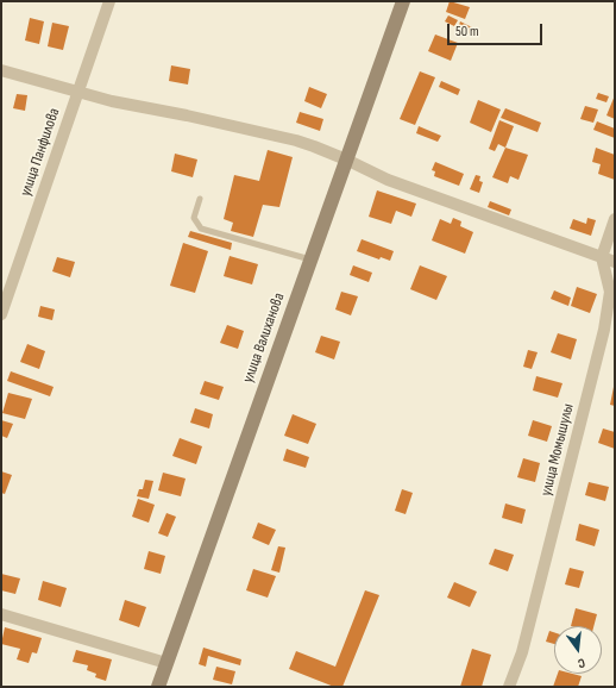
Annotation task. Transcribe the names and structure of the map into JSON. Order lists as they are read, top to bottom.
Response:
{
  "streets": {
    "main road": ["улица Валиханова"],
    "street": ["улица Панфилова", "улица Момышулы"]
  },
  "scale_bar": "50 m",
  "north": "bottom"
}
